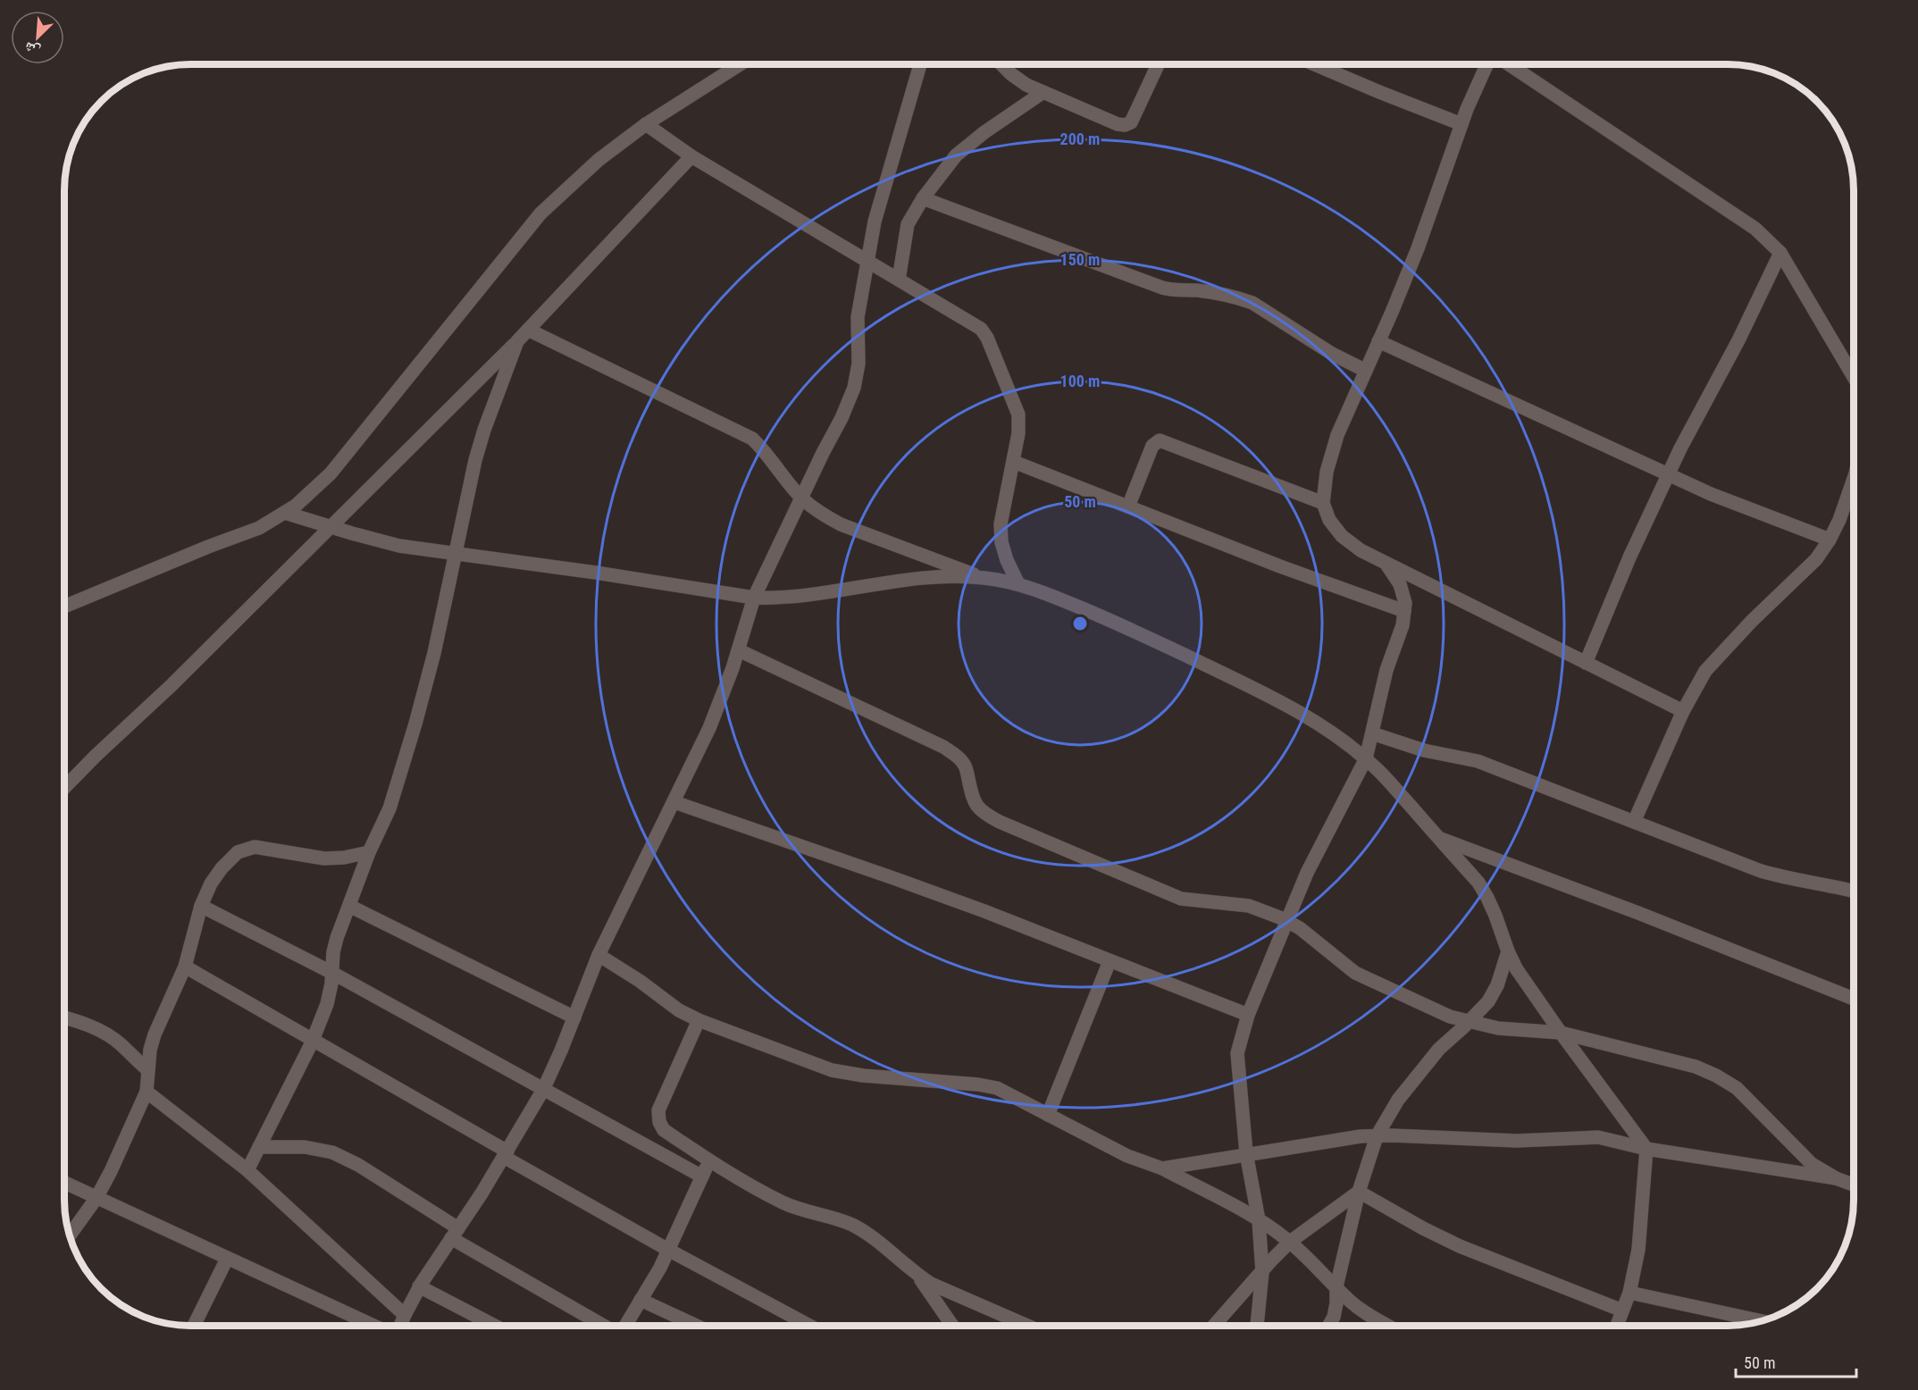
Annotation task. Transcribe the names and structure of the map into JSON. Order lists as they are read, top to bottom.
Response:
{
  "scale_bar": "50 m",
  "north": "bottom left",
  "rings": [
    "200 m",
    "150 m",
    "100 m",
    "50 m"
  ]
}
